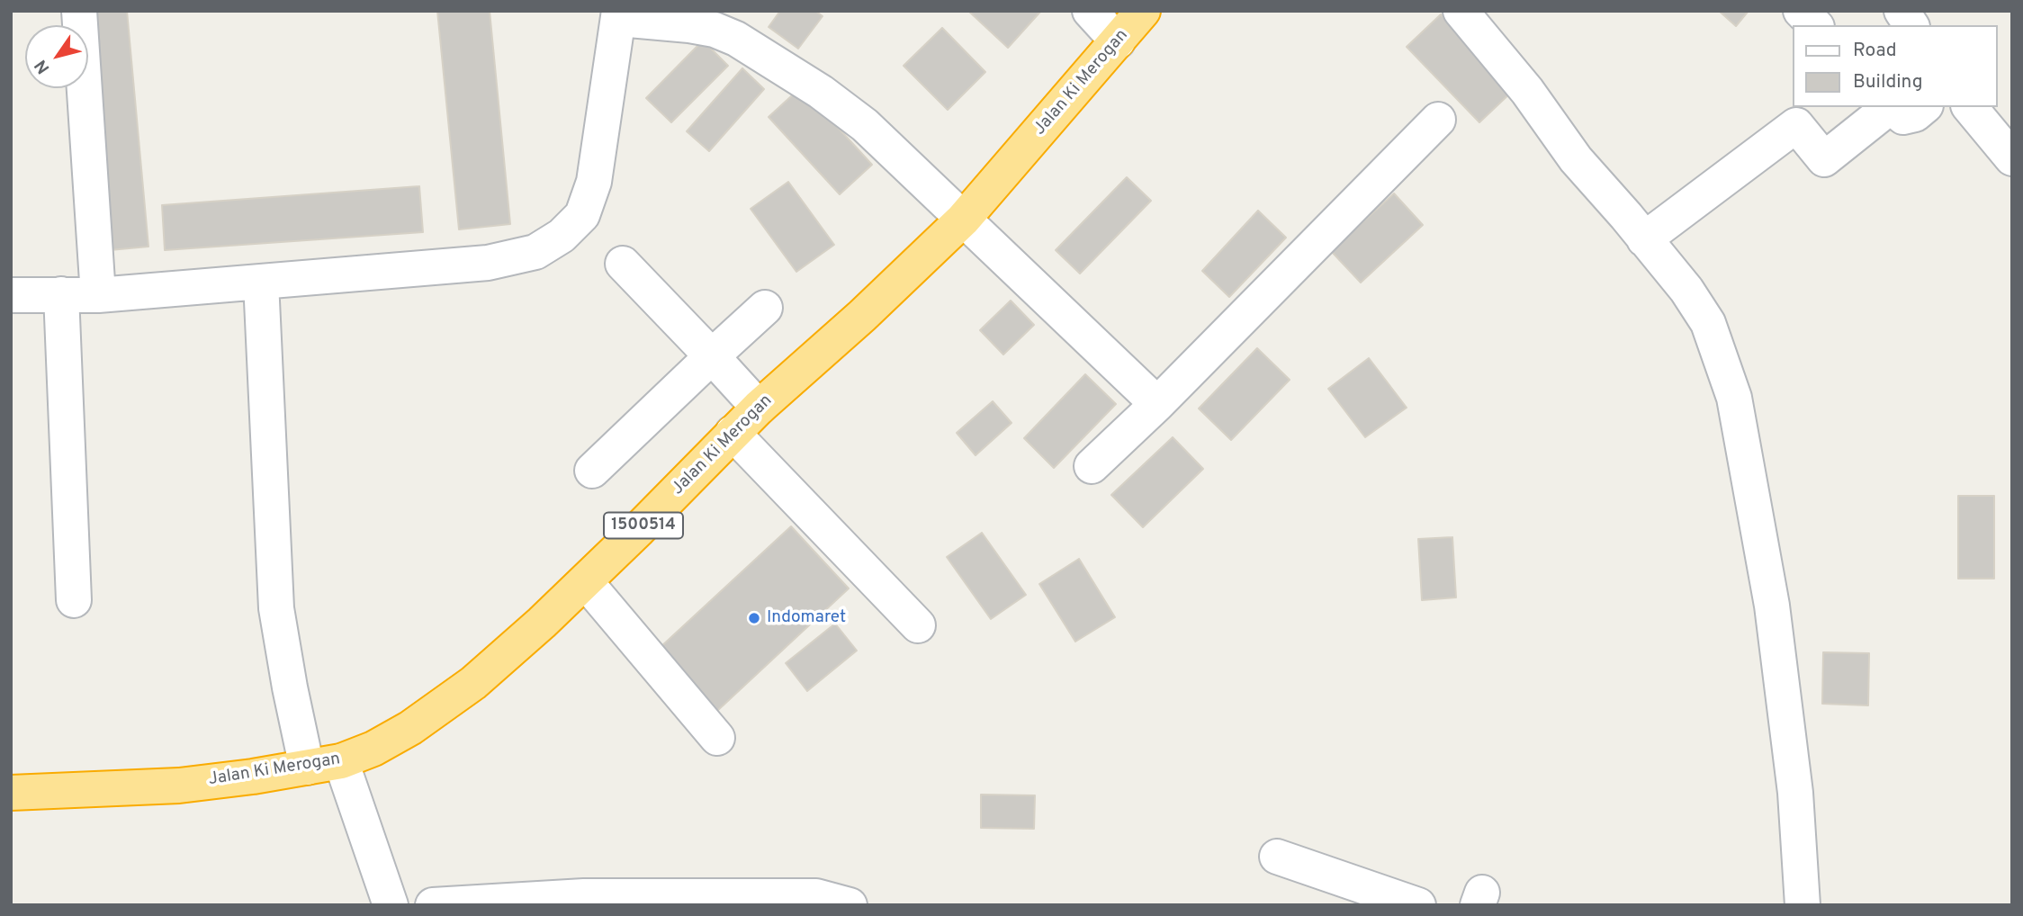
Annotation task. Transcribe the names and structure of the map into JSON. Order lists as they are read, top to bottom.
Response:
{
  "streets": {
    "highway": ["Jalan Ki Merogan", "1500514"]
  },
  "places": ["Indomaret"],
  "legend": ["Road", "Building"],
  "north": "bottom left"
}
